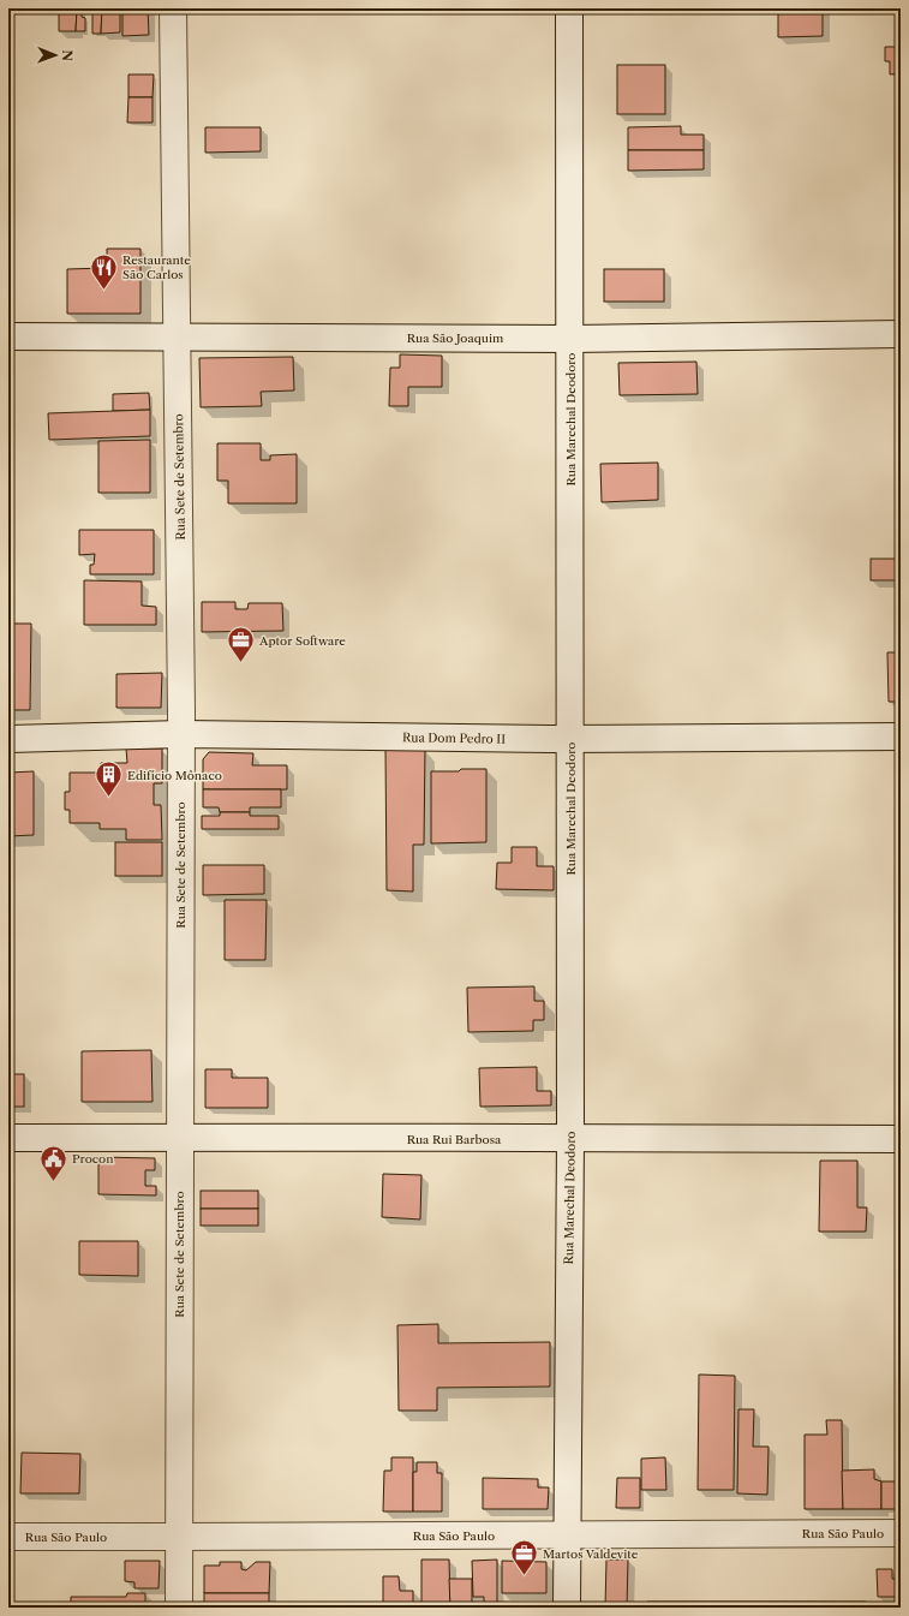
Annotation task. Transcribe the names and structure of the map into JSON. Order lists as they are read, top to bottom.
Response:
{
  "streets": {
    "main road": [
      "Rua São Joaquim",
      "Rua Marechal Deodoro",
      "Rua Sete de Setembro",
      "Rua Dom Pedro II",
      "Rua Rui Barbosa",
      "Rua São Paulo"
    ]
  },
  "crossings": [
    ["Rua São Joaquim", "Rua Marechal Deodoro"],
    ["Rua São Joaquim", "Rua Sete de Setembro"],
    ["Rua Marechal Deodoro", "Rua Dom Pedro II"],
    ["Rua Marechal Deodoro", "Rua Rui Barbosa"],
    ["Rua Marechal Deodoro", "Rua São Paulo"],
    ["Rua Sete de Setembro", "Rua Dom Pedro II"],
    ["Rua Sete de Setembro", "Rua Rui Barbosa"],
    ["Rua Sete de Setembro", "Rua São Paulo"]
  ],
  "places": {
    "restaurant": ["Restaurante São Carlos"],
    "office": ["Aptor Software", "Martos Valdevite"],
    "building": ["Edifício Mônaco"],
    "public building": ["Procon"]
  },
  "north": "right"
}
